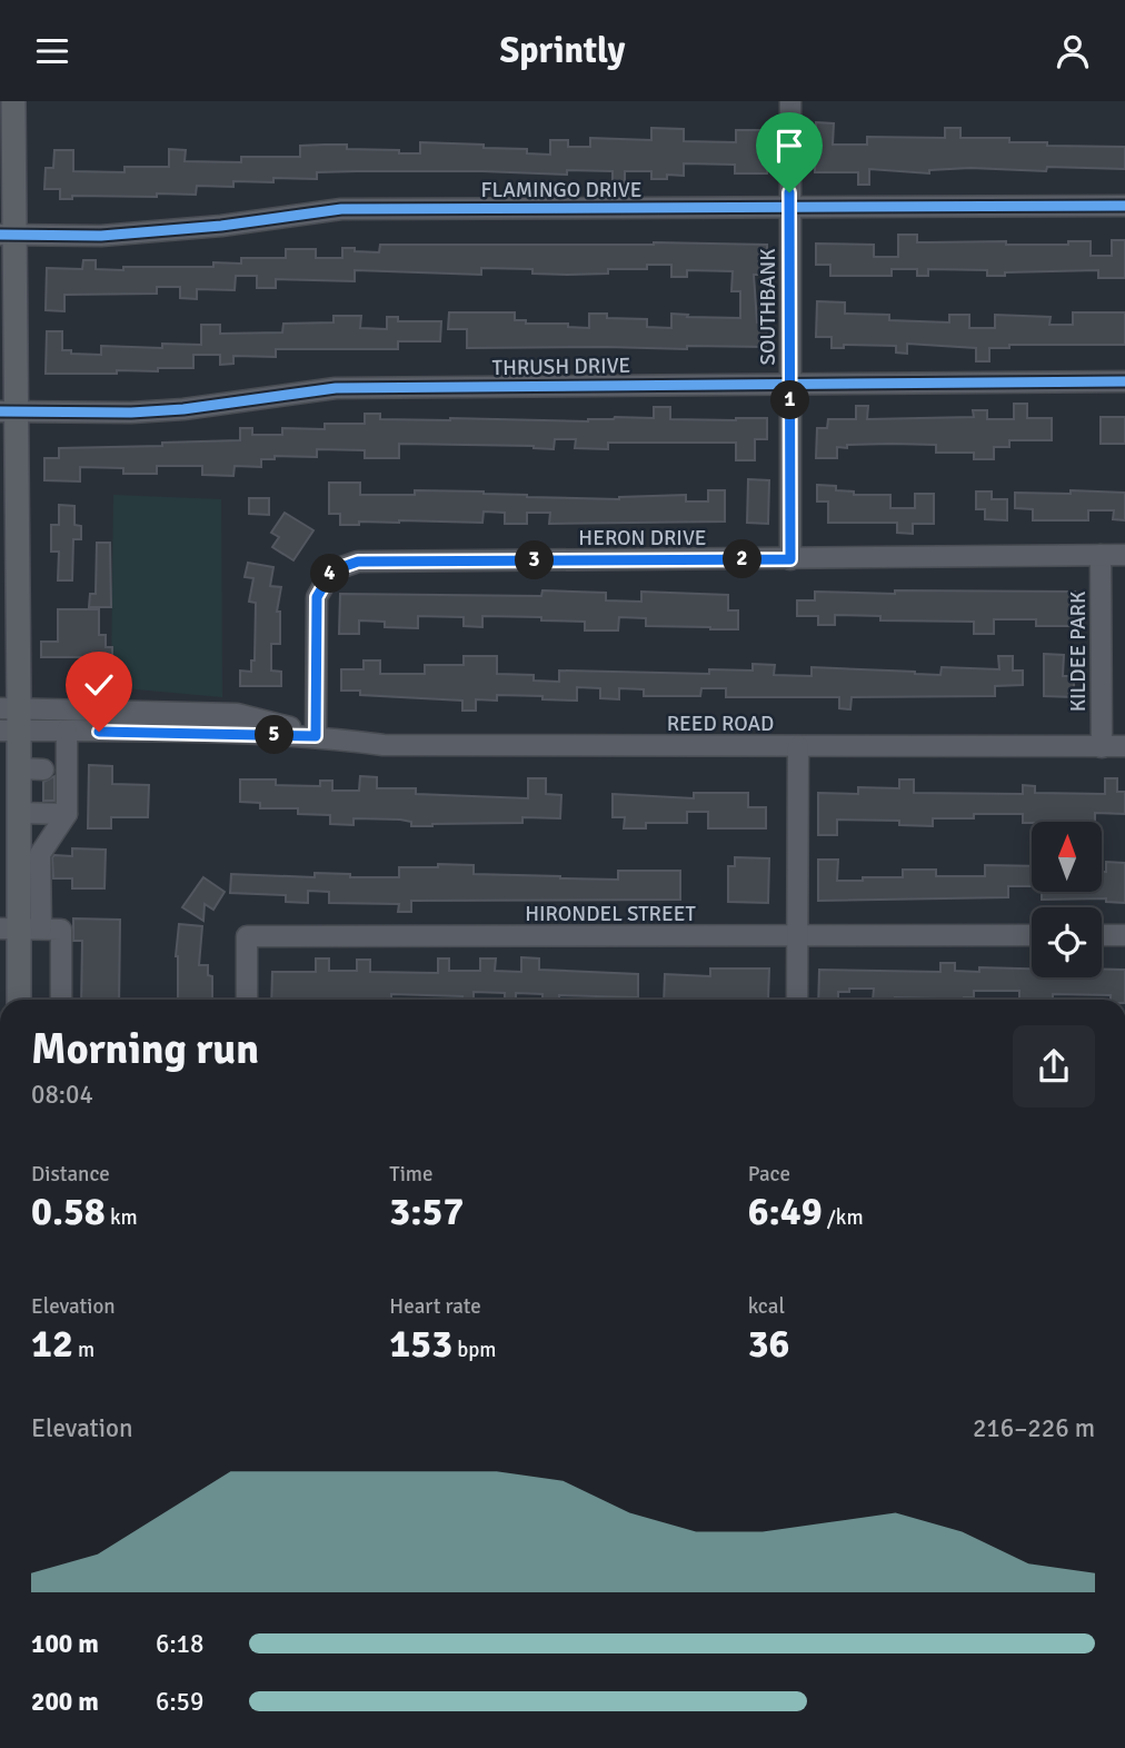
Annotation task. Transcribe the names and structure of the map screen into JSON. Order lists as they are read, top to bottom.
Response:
{
  "streets": {
    "street": [
      "FLAMINGO DRIVE",
      "SOUTHBANK",
      "THRUSH DRIVE",
      "HERON DRIVE",
      "KILDEE PARK",
      "REED ROAD",
      "HIRONDEL STREET"
    ]
  },
  "crossings": [
    ["FLAMINGO DRIVE", "SOUTHBANK"],
    ["SOUTHBANK", "THRUSH DRIVE"],
    ["SOUTHBANK", "HERON DRIVE"],
    ["HERON DRIVE", "KILDEE PARK"],
    ["HERON DRIVE", "REED ROAD"],
    ["KILDEE PARK", "REED ROAD"]
  ],
  "north": "top",
  "page": {
    "header": "Sprintly",
    "pins": [
      "1",
      "2",
      "3",
      "4",
      "5"
    ],
    "heading": ["Morning run", "08:04"],
    "stats": [
      ["Distance", "0.58 km"],
      ["Time", "3:57"],
      ["Pace", "6:49 /km"],
      ["Elevation", "12 m"],
      ["Heart rate", "153 bpm"],
      ["kcal", "36"]
    ],
    "chart": ["Elevation", "216–226 m"],
    "list": [
      {
        "name": "100 m",
        "note": "6:18"
      },
      {
        "name": "200 m",
        "note": "6:59"
      }
    ]
  }
}
